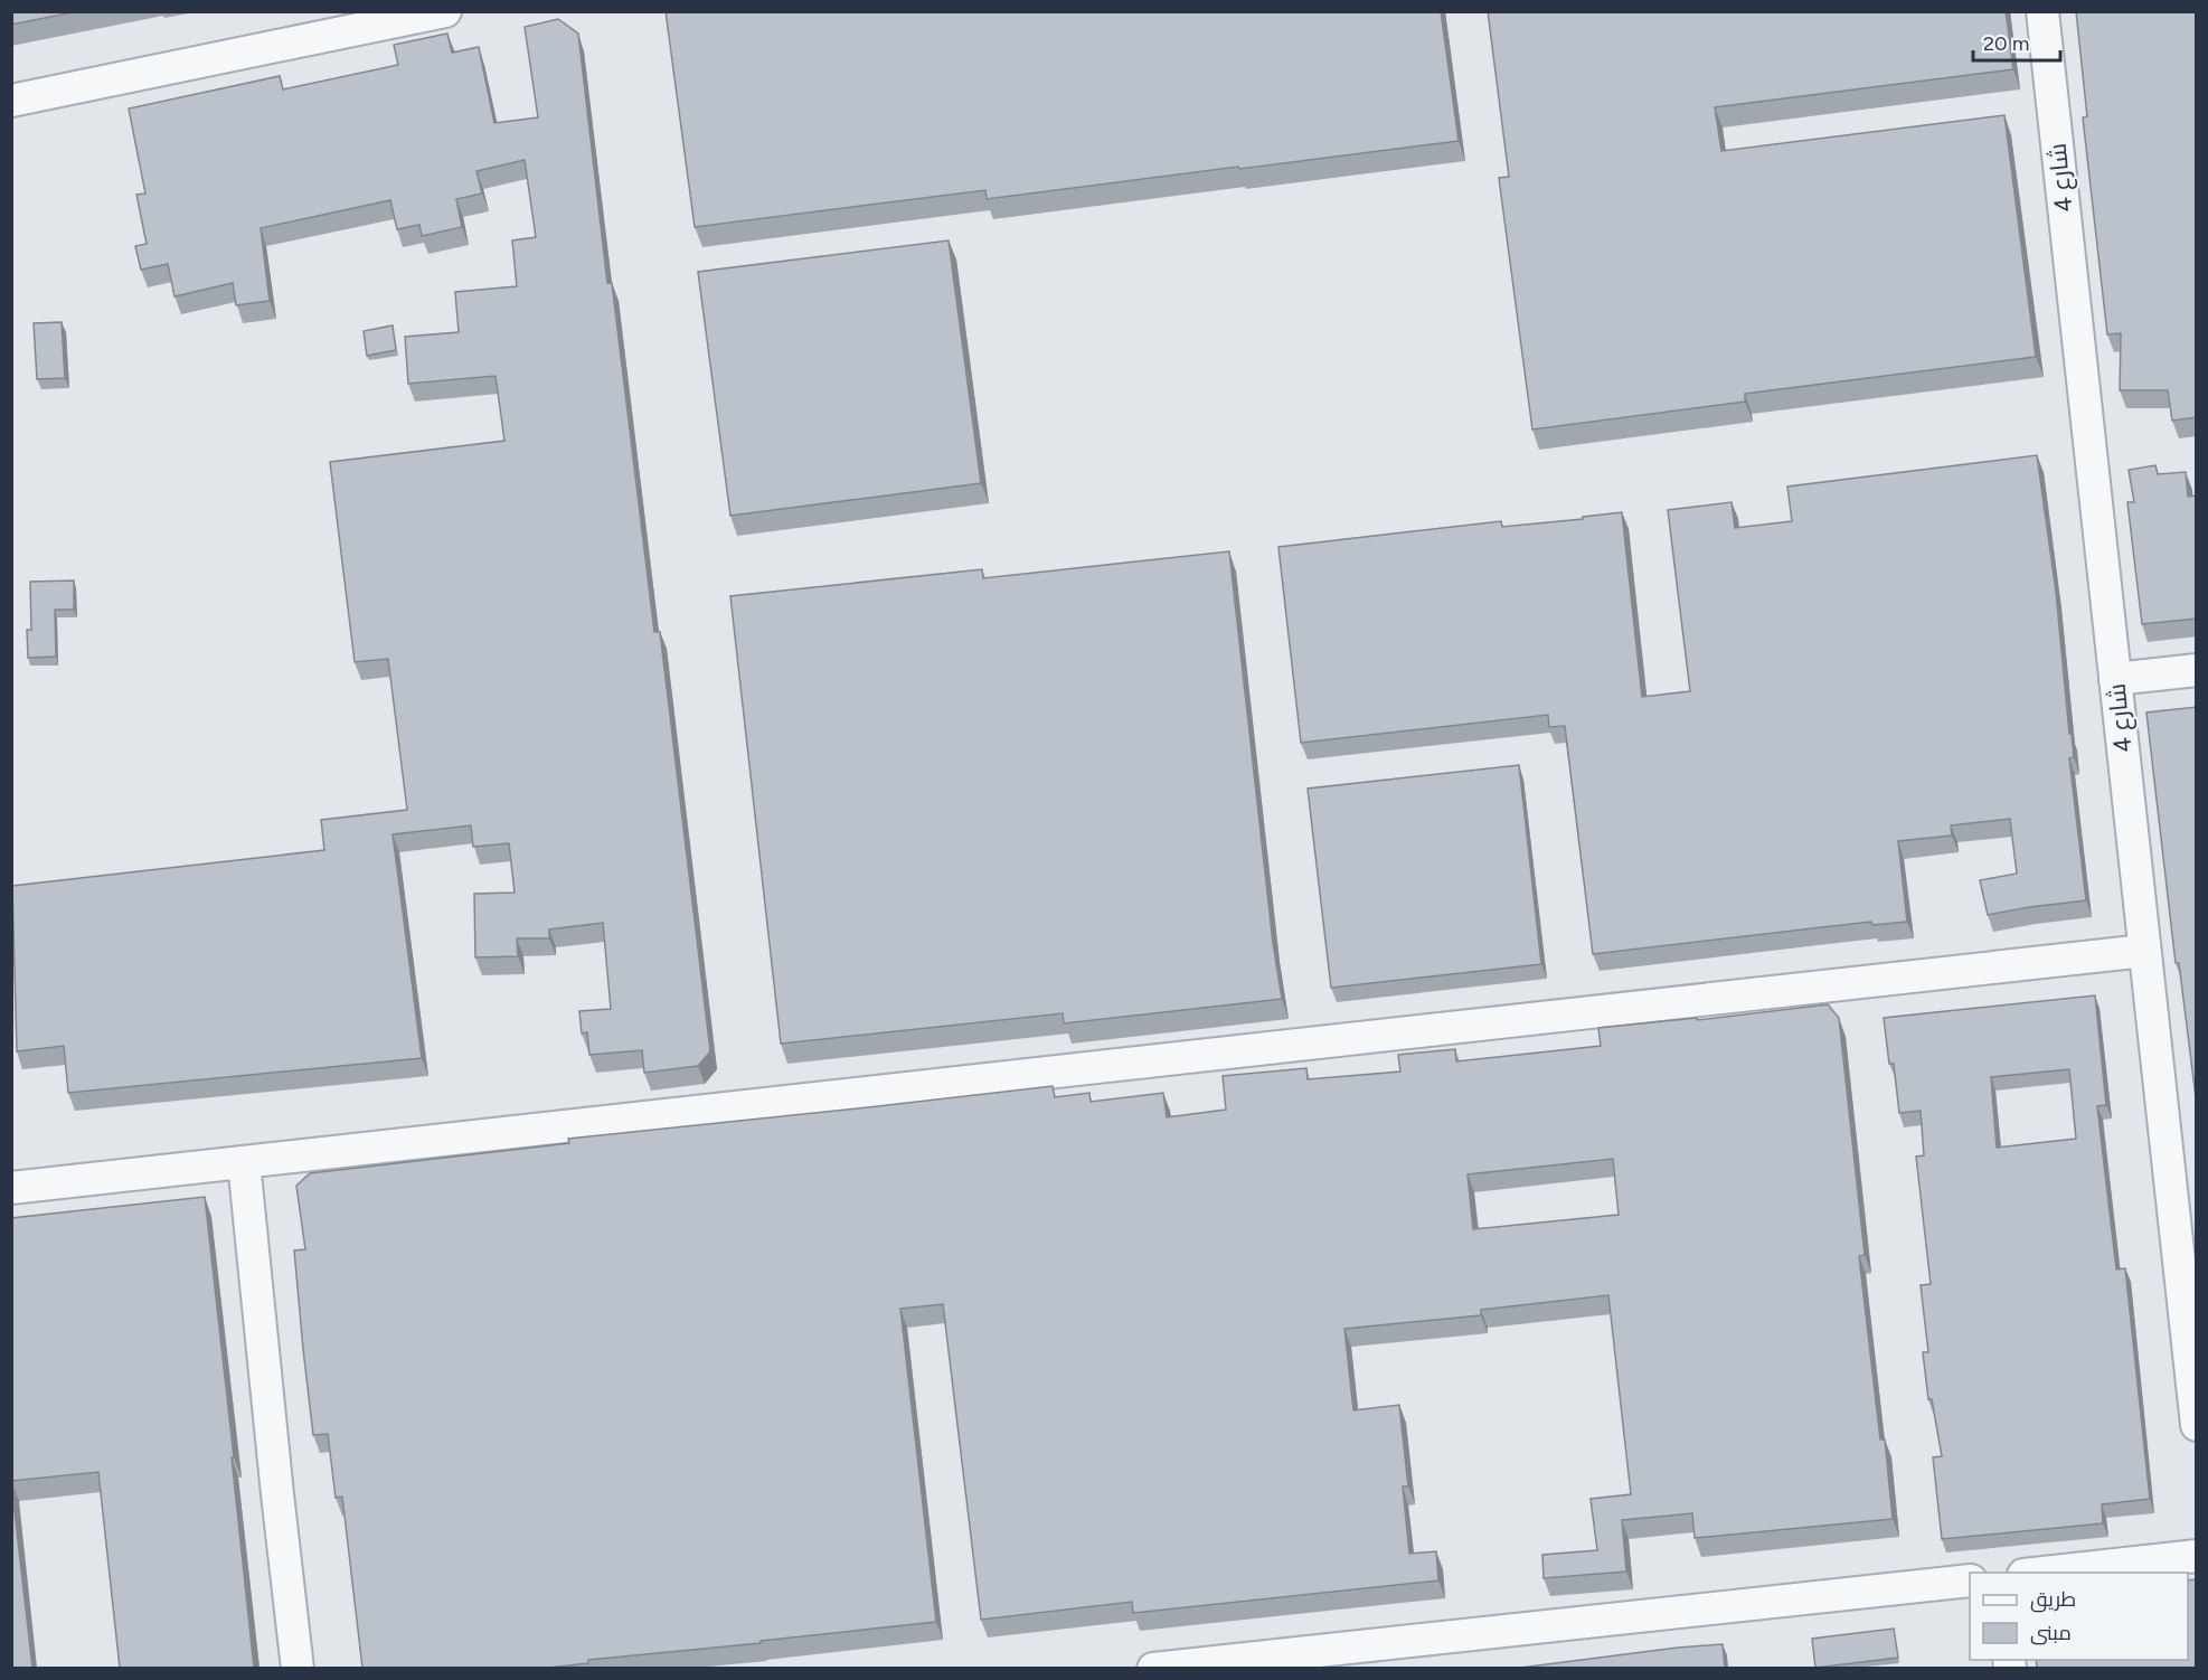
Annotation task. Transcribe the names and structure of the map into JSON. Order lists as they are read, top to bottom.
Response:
{
  "streets": {
    "street": ["شارع 4"]
  },
  "legend": ["طريق", "مبنى"],
  "scale_bar": "20 m"
}
